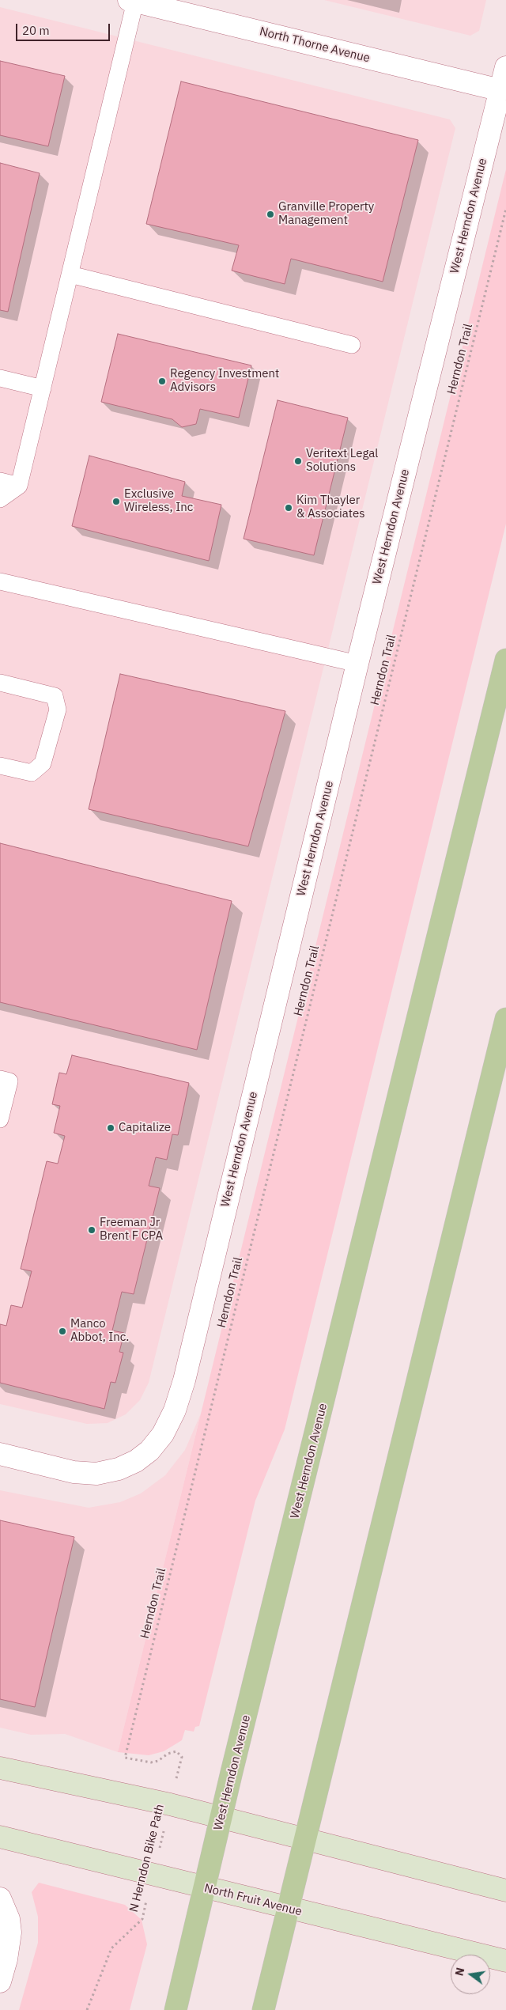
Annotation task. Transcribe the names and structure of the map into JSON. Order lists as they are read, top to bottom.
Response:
{
  "streets": {
    "main road": ["West Herndon Avenue"],
    "street": ["North Thorne Avenue", "North Fruit Avenue"],
    "path": ["Herndon Trail", "N Herndon Bike Path"]
  },
  "crossings": [
    ["North Thorne Avenue", "West Herndon Avenue"],
    ["West Herndon Avenue", "North Fruit Avenue"],
    ["Herndon Trail", "N Herndon Bike Path"],
    ["N Herndon Bike Path", "North Fruit Avenue"]
  ],
  "places": [
    "Granville Property Management",
    "Regency Investment Advisors",
    "Veritext Legal Solutions",
    "Exclusive Wireless, Inc",
    "Kim Thayler & Associates",
    "Capitalize",
    "Freeman Jr Brent F CPA",
    "Manco Abbot, Inc."
  ],
  "scale_bar": "20 m",
  "north": "left"
}
